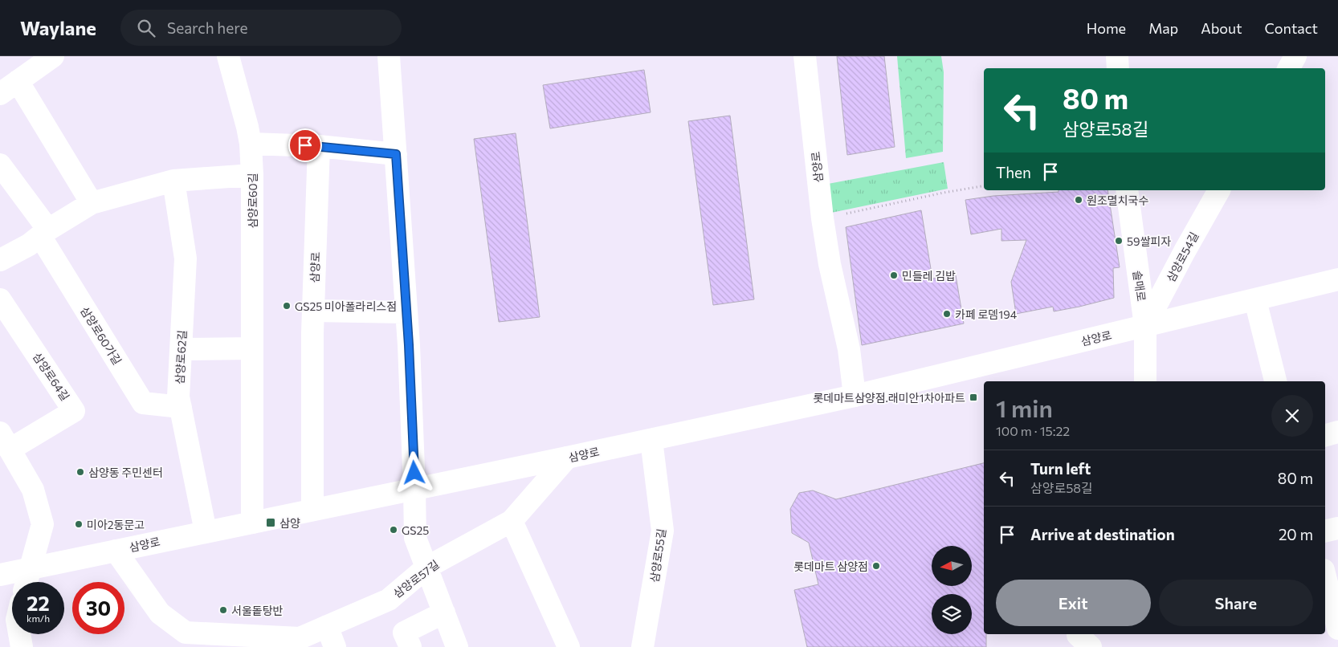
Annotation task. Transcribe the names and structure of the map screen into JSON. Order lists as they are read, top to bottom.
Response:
{
  "streets": {
    "street": [
      "삼양로",
      "삼양로60길",
      "삼양로54길",
      "솔매로",
      "삼양로60가길",
      "삼양로62길",
      "삼양로64길",
      "삼양로55길",
      "삼양로57길"
    ]
  },
  "crossings": [
    ["삼양로", "삼양로60길"],
    ["삼양로", "삼양로54길"],
    ["삼양로", "솔매로"],
    ["삼양로", "삼양로62길"],
    ["삼양로", "삼양로64길"],
    ["삼양로", "삼양로55길"],
    ["삼양로", "삼양로57길"],
    ["삼양로54길", "솔매로"],
    ["삼양로60가길", "삼양로62길"]
  ],
  "places": {
    "other": [
      "원조멸치국수",
      "59쌀피자",
      "민들레 김밥",
      "GS25 미아폴라리스점",
      "카페 로뎀194",
      "삼양동 주민센터",
      "미아2동문고",
      "GS25",
      "롯데마트 삼양점",
      "서울돝탕반"
    ],
    "transit": ["롯데마트삼양점.래미안1차아파트", "삼양"]
  },
  "north": "left",
  "page": {
    "header": "Waylane",
    "search": "Search here",
    "nav": [
      "Home",
      "Map",
      "About",
      "Contact"
    ],
    "turn": ["80 m", "삼양로58길"],
    "then": "Then",
    "heading": ["1 min", "100 m · 15:22"],
    "list": [
      {
        "name": "Turn left",
        "note": "삼양로58길",
        "value": "80 m"
      },
      {
        "name": "Arrive at destination",
        "value": "20 m"
      }
    ],
    "buttons": ["Exit", "Share"],
    "speed": "22 km/h",
    "limit": "30"
  }
}
